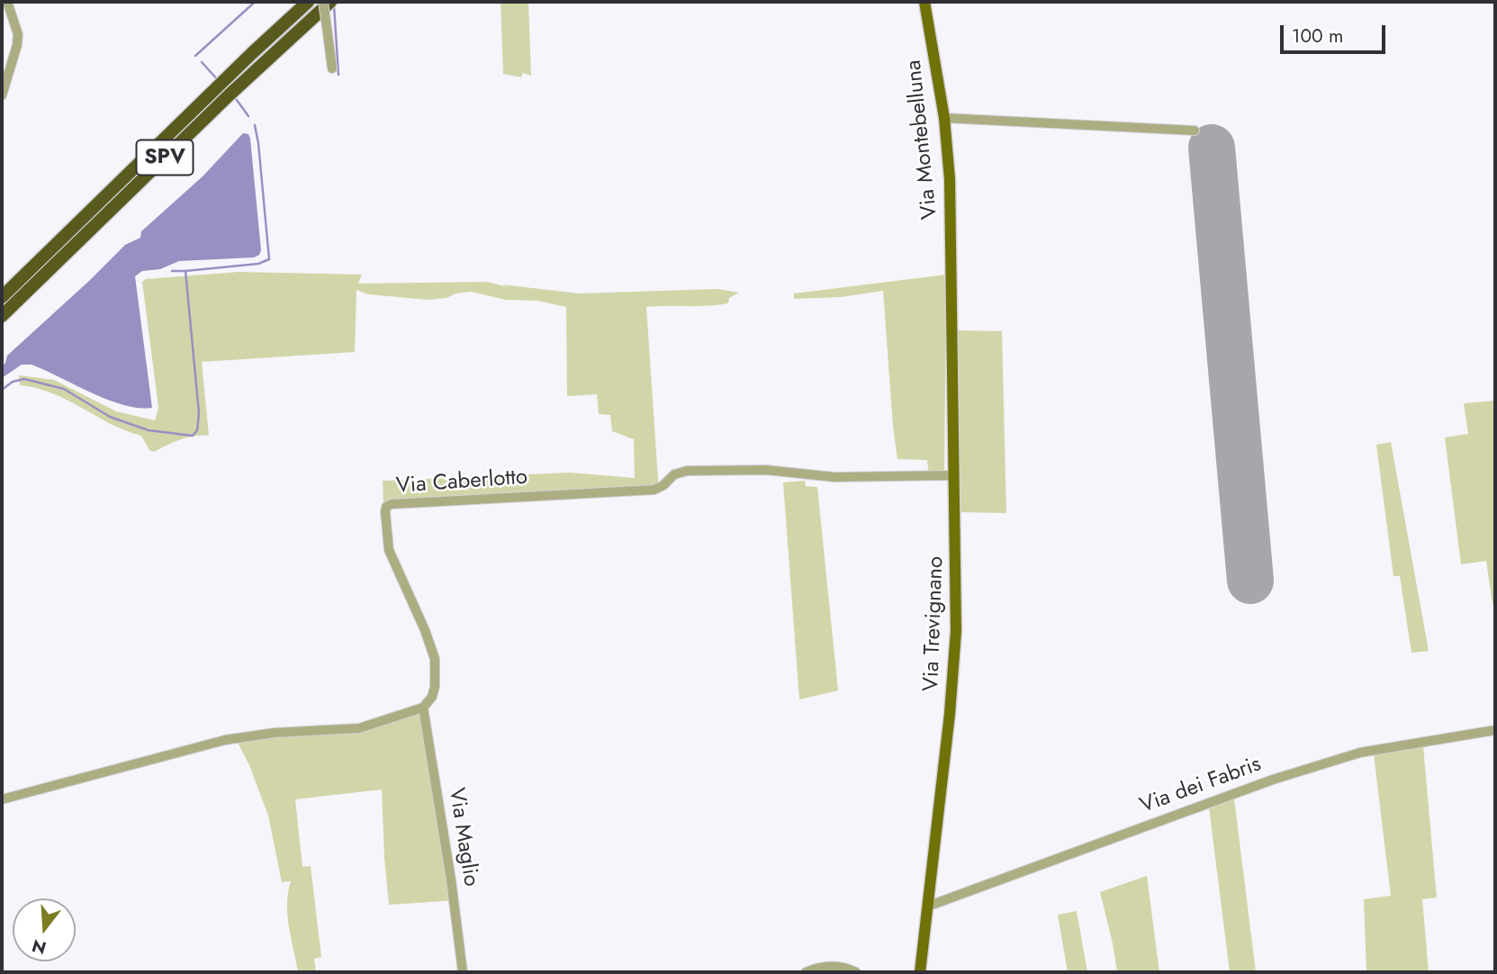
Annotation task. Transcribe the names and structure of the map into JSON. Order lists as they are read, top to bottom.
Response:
{
  "streets": {
    "highway": ["SPV"],
    "main road": ["Via Montebelluna", "Via Trevignano"],
    "street": ["Via Caberlotto", "Via dei Fabris", "Via Maglio"]
  },
  "crossings": [
    ["Via Montebelluna", "Via Trevignano"],
    ["Via Caberlotto", "Via Trevignano"],
    ["Via Caberlotto", "Via Maglio"],
    ["Via Trevignano", "Via dei Fabris"]
  ],
  "scale_bar": "100 m",
  "north": "bottom"
}
